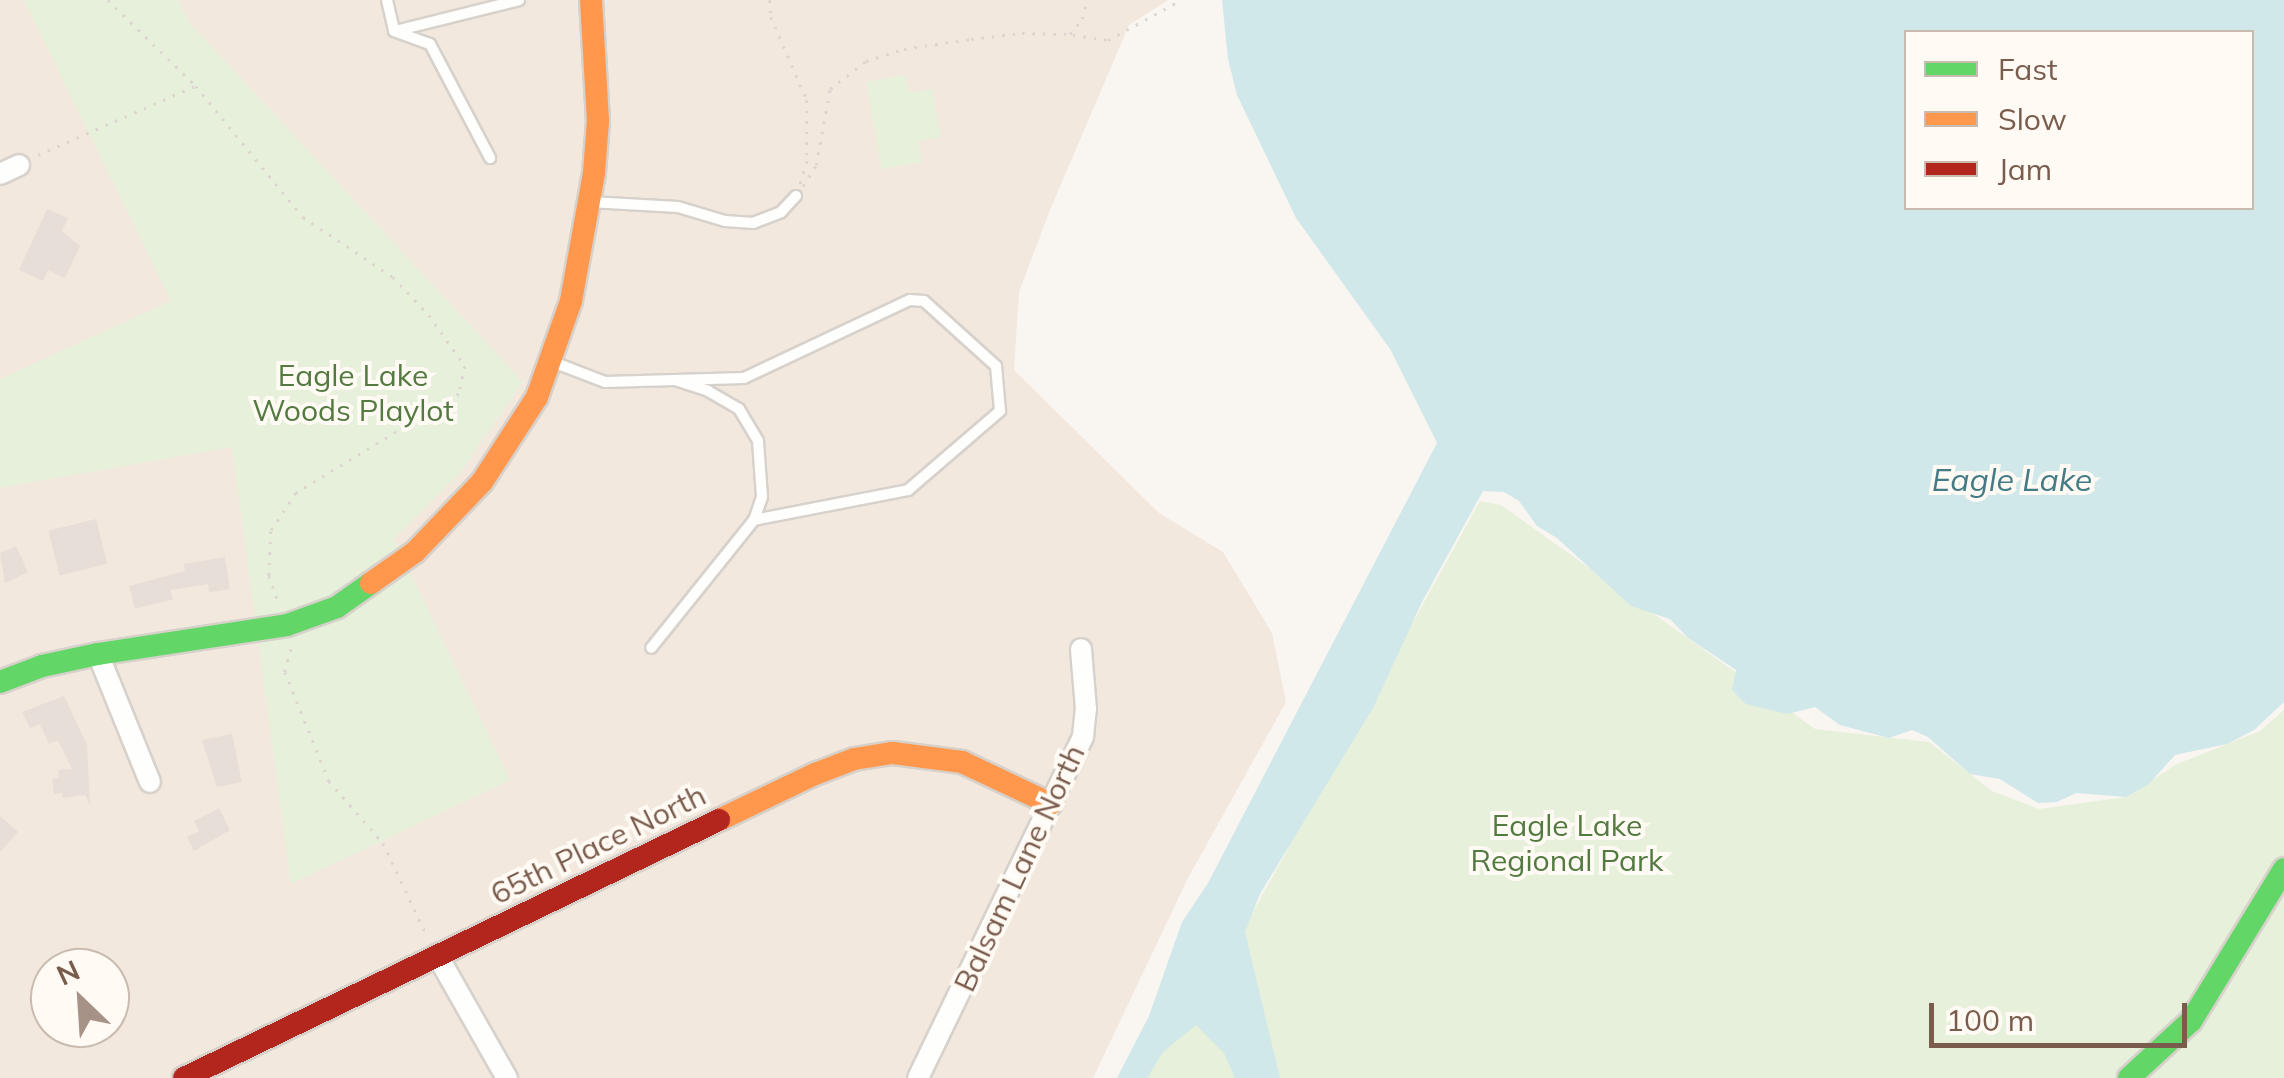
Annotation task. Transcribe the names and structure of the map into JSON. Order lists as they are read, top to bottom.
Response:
{
  "streets": {
    "street": ["65th Place North", "Balsam Lane North"]
  },
  "crossings": [
    ["65th Place North", "Balsam Lane North"]
  ],
  "water": ["Eagle Lake"],
  "parks": ["Eagle Lake Woods Playlot", "Eagle Lake Regional Park"],
  "legend": ["Fast", "Slow", "Jam"],
  "scale_bar": "100 m",
  "north": "top left"
}
